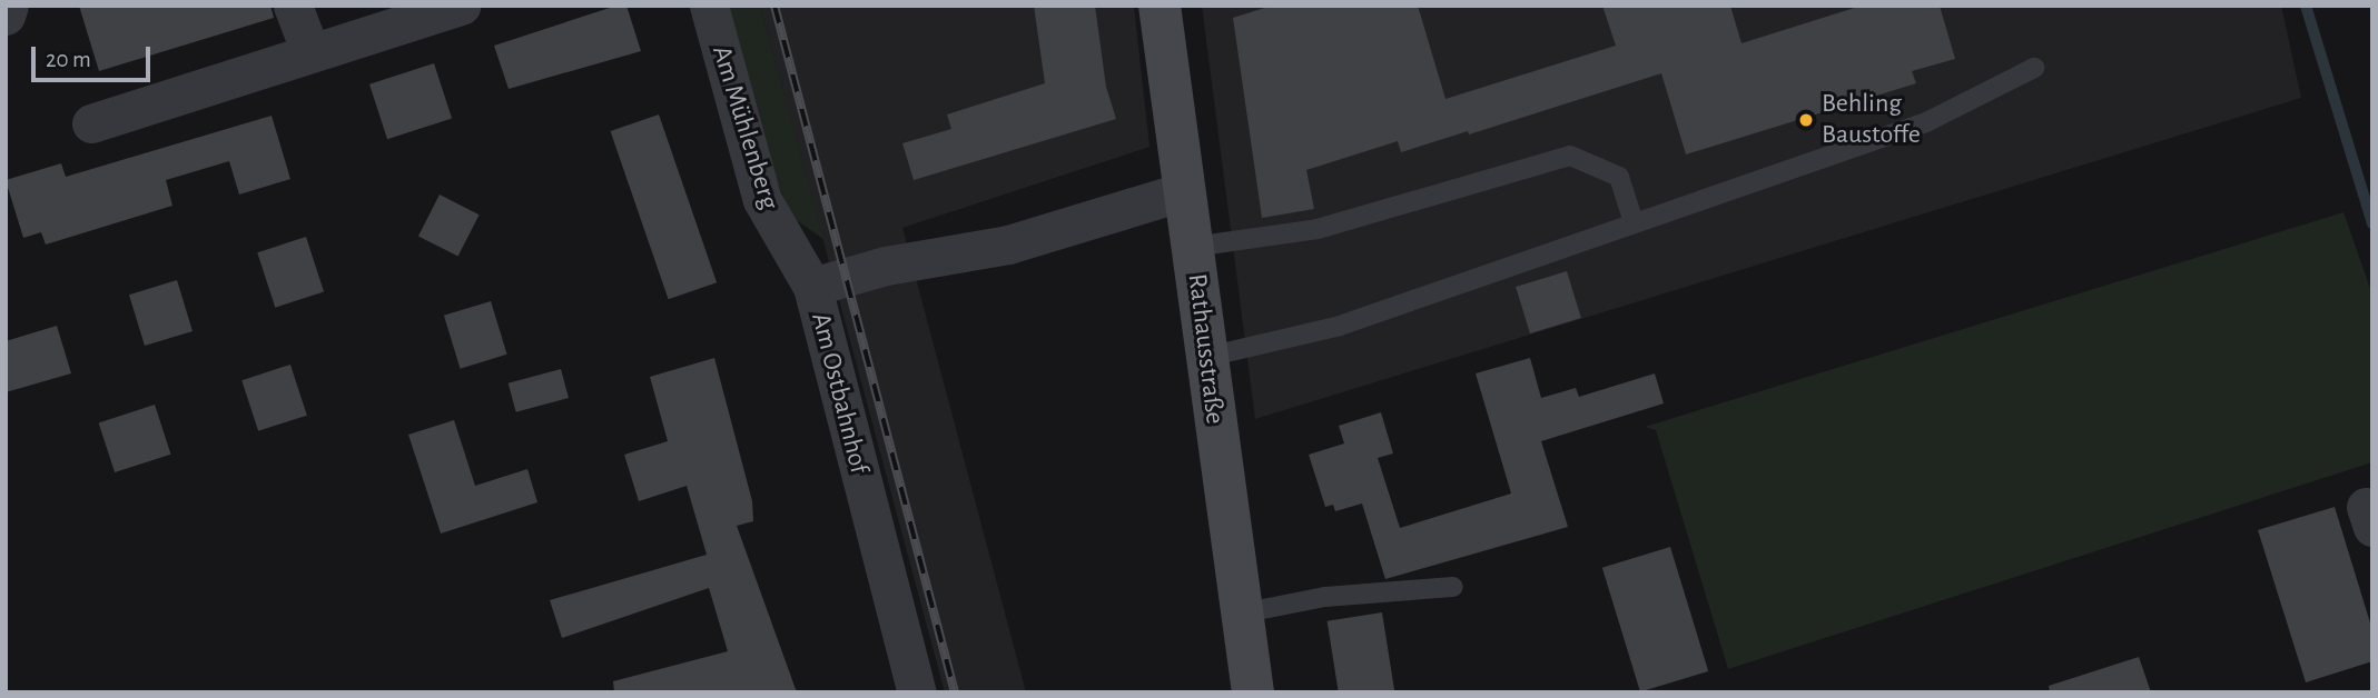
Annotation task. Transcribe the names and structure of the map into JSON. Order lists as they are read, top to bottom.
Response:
{
  "streets": {
    "main road": ["Rathausstraße"],
    "street": ["Am Mühlenberg", "Am Ostbahnhof"]
  },
  "crossings": [
    ["Am Mühlenberg", "Am Ostbahnhof"],
    ["Rathausstraße", "Am Ostbahnhof"]
  ],
  "places": ["Behling Baustoffe"],
  "scale_bar": "20 m"
}
